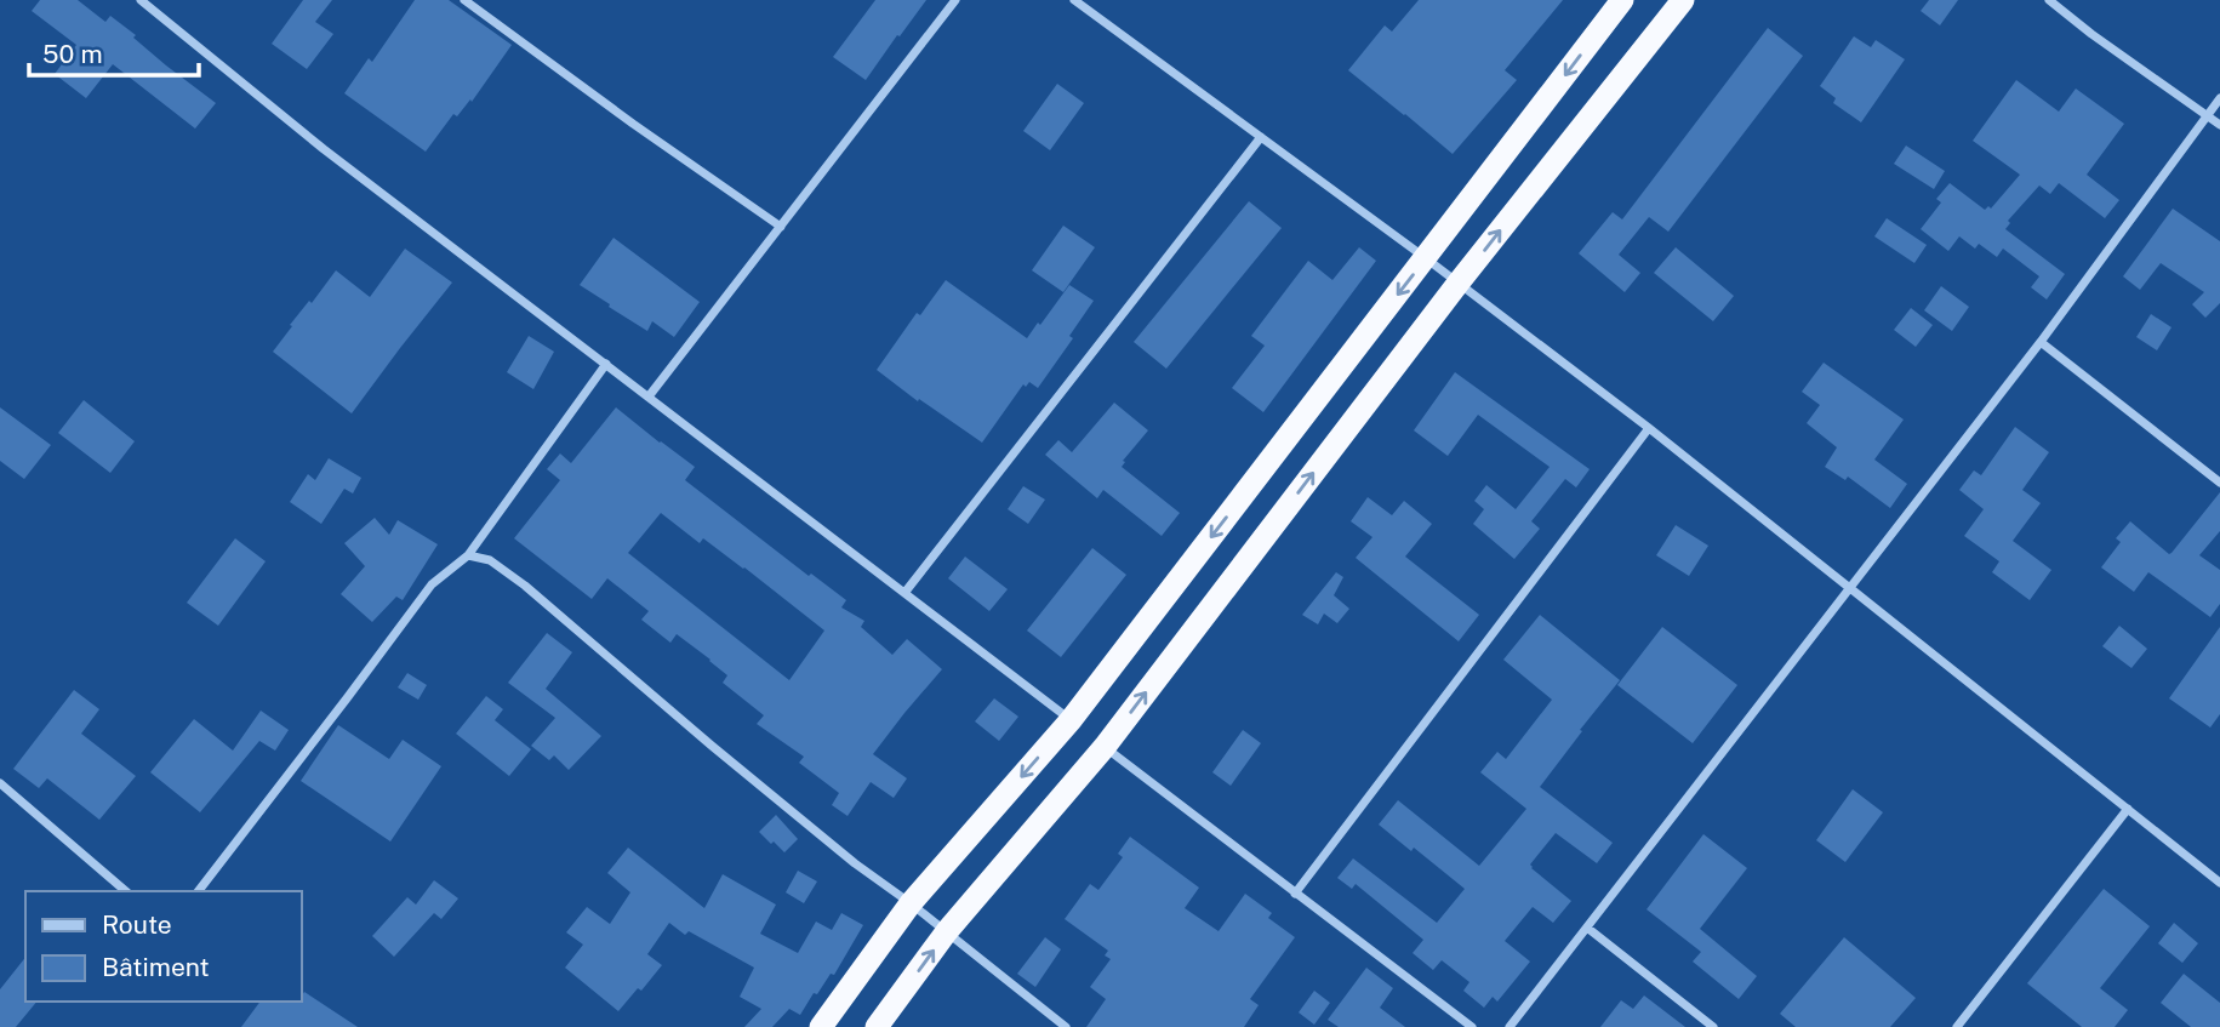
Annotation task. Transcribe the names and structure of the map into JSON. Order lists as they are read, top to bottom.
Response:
{
  "legend": ["Route", "Bâtiment"],
  "scale_bar": "50 m"
}
